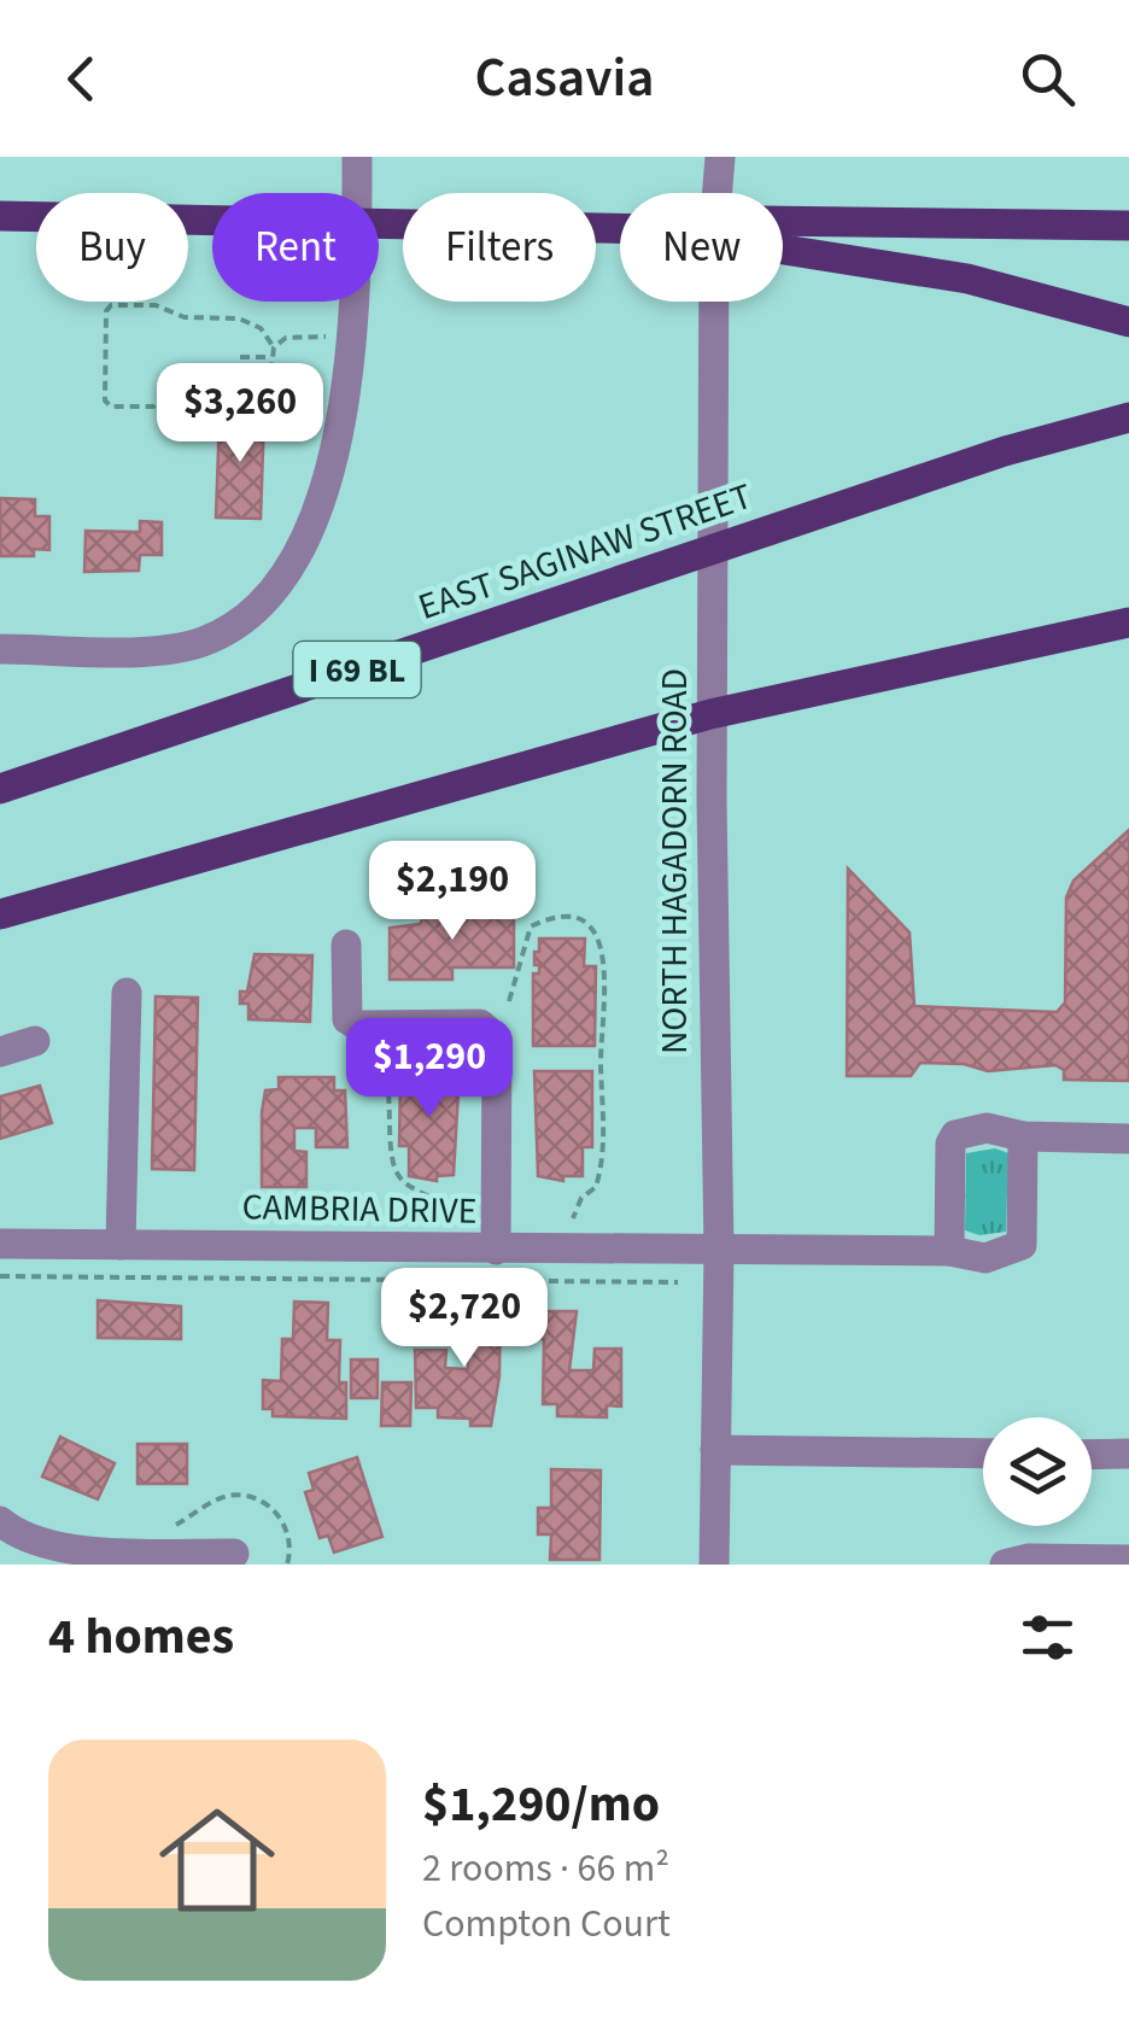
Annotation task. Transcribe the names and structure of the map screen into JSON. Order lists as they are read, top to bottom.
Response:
{
  "streets": {
    "main road": ["EAST SAGINAW STREET", "I 69 BL"],
    "street": ["NORTH HAGADORN ROAD", "CAMBRIA DRIVE"]
  },
  "crossings": [
    ["EAST SAGINAW STREET", "NORTH HAGADORN ROAD"],
    ["NORTH HAGADORN ROAD", "CAMBRIA DRIVE"]
  ],
  "page": {
    "header": "Casavia",
    "chip": [
      "Buy",
      "Rent",
      "Filters",
      "New"
    ],
    "price": [
      "$3,260",
      "$2,190",
      "$1,290",
      "$2,720"
    ],
    "heading": "4 homes",
    "list": [
      {
        "name": "$1,290/mo",
        "note": "2 rooms · 66 m² · Compton Court"
      }
    ]
  }
}
